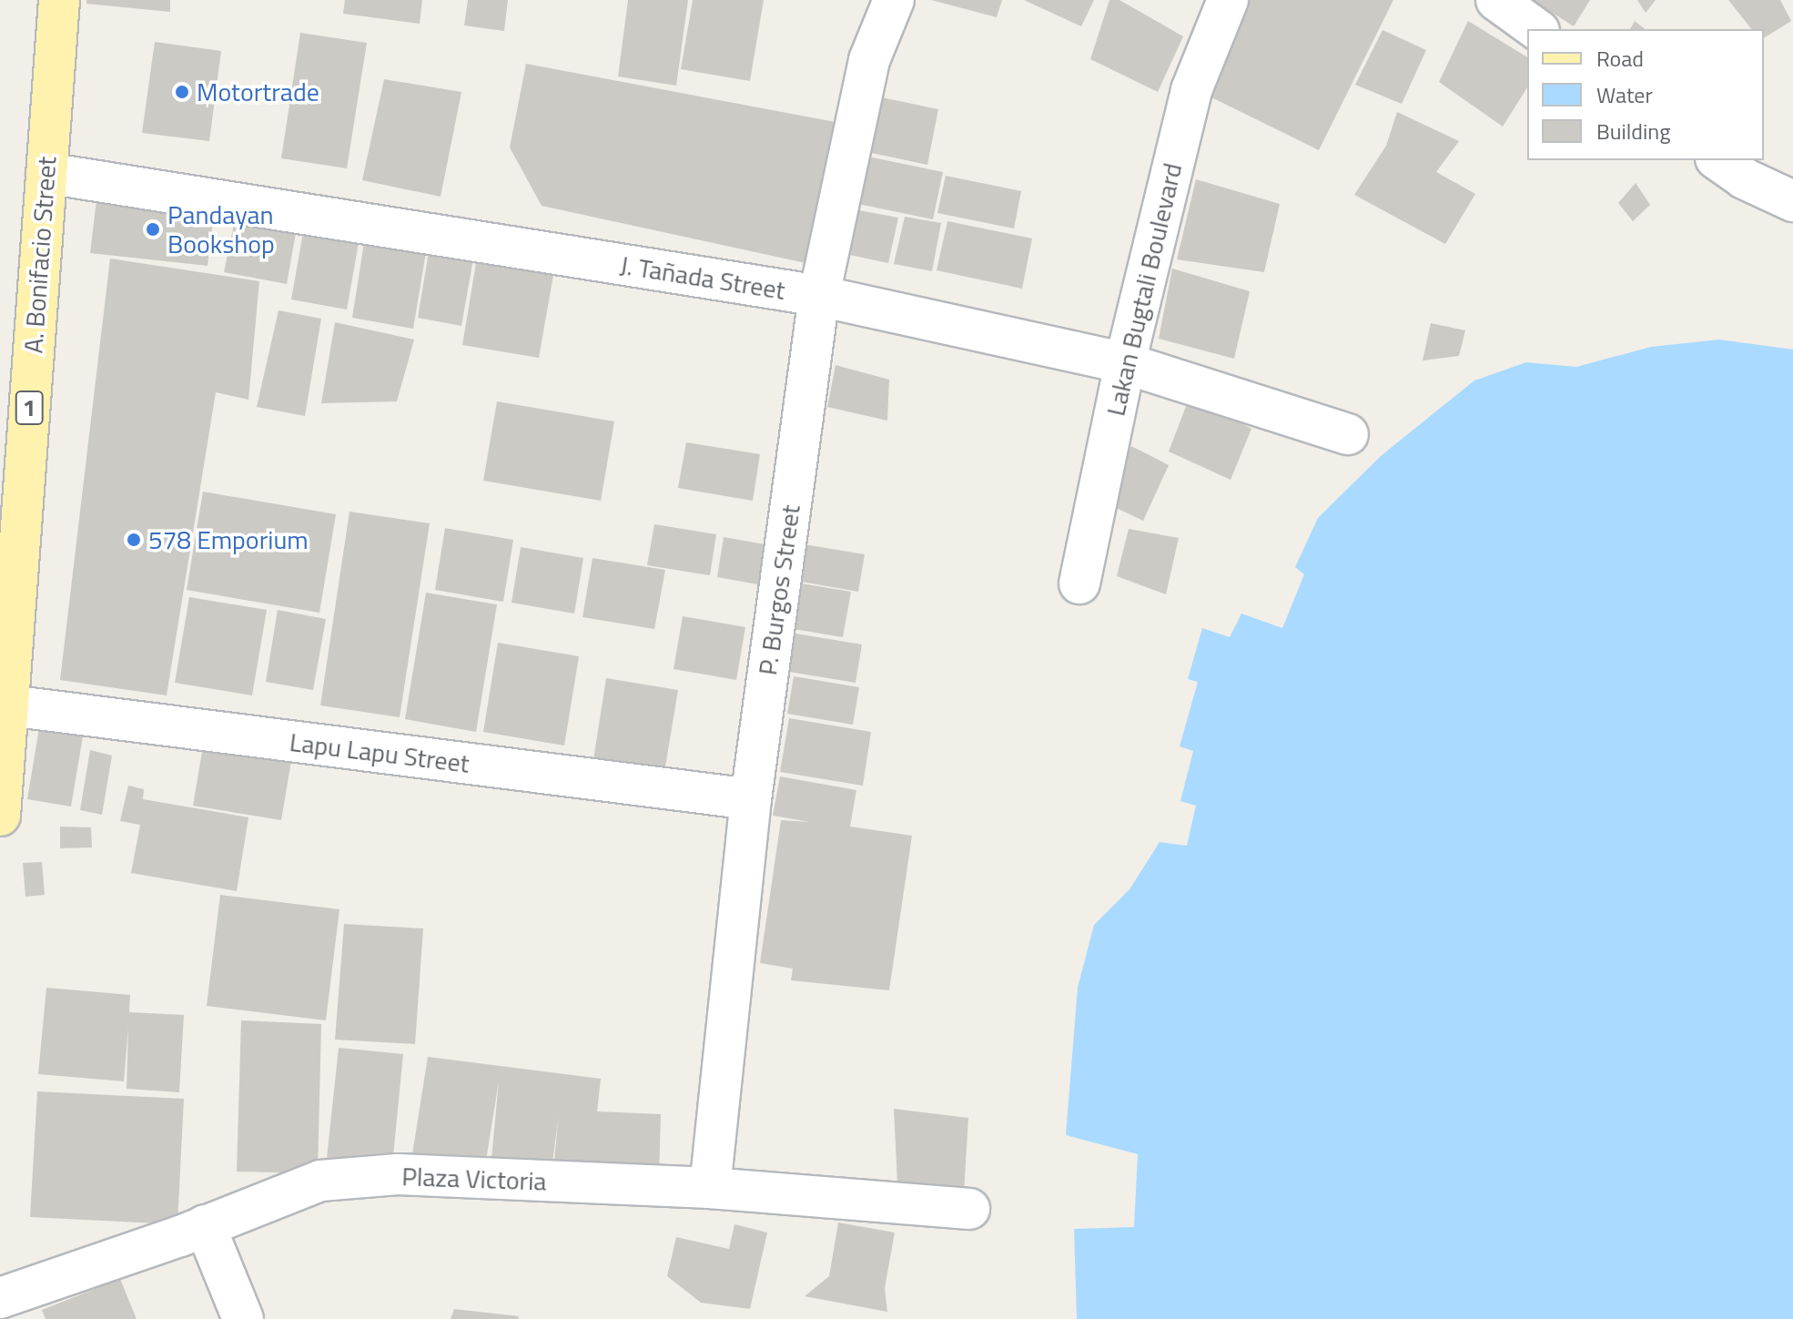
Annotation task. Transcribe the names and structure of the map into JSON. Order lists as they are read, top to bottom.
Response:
{
  "streets": {
    "main road": ["A. Bonifacio Street", "1"],
    "street": [
      "J. Tañada Street",
      "Lakan Bugtali Boulevard",
      "P. Burgos Street",
      "Lapu Lapu Street",
      "Plaza Victoria"
    ]
  },
  "crossings": [
    ["A. Bonifacio Street", "J. Tañada Street"],
    ["A. Bonifacio Street", "Lapu Lapu Street"],
    ["J. Tañada Street", "Lakan Bugtali Boulevard"],
    ["J. Tañada Street", "P. Burgos Street"],
    ["P. Burgos Street", "Lapu Lapu Street"],
    ["P. Burgos Street", "Plaza Victoria"]
  ],
  "places": ["Motortrade", "Pandayan Bookshop", "578 Emporium"],
  "legend": ["Road", "Water", "Building"]
}
